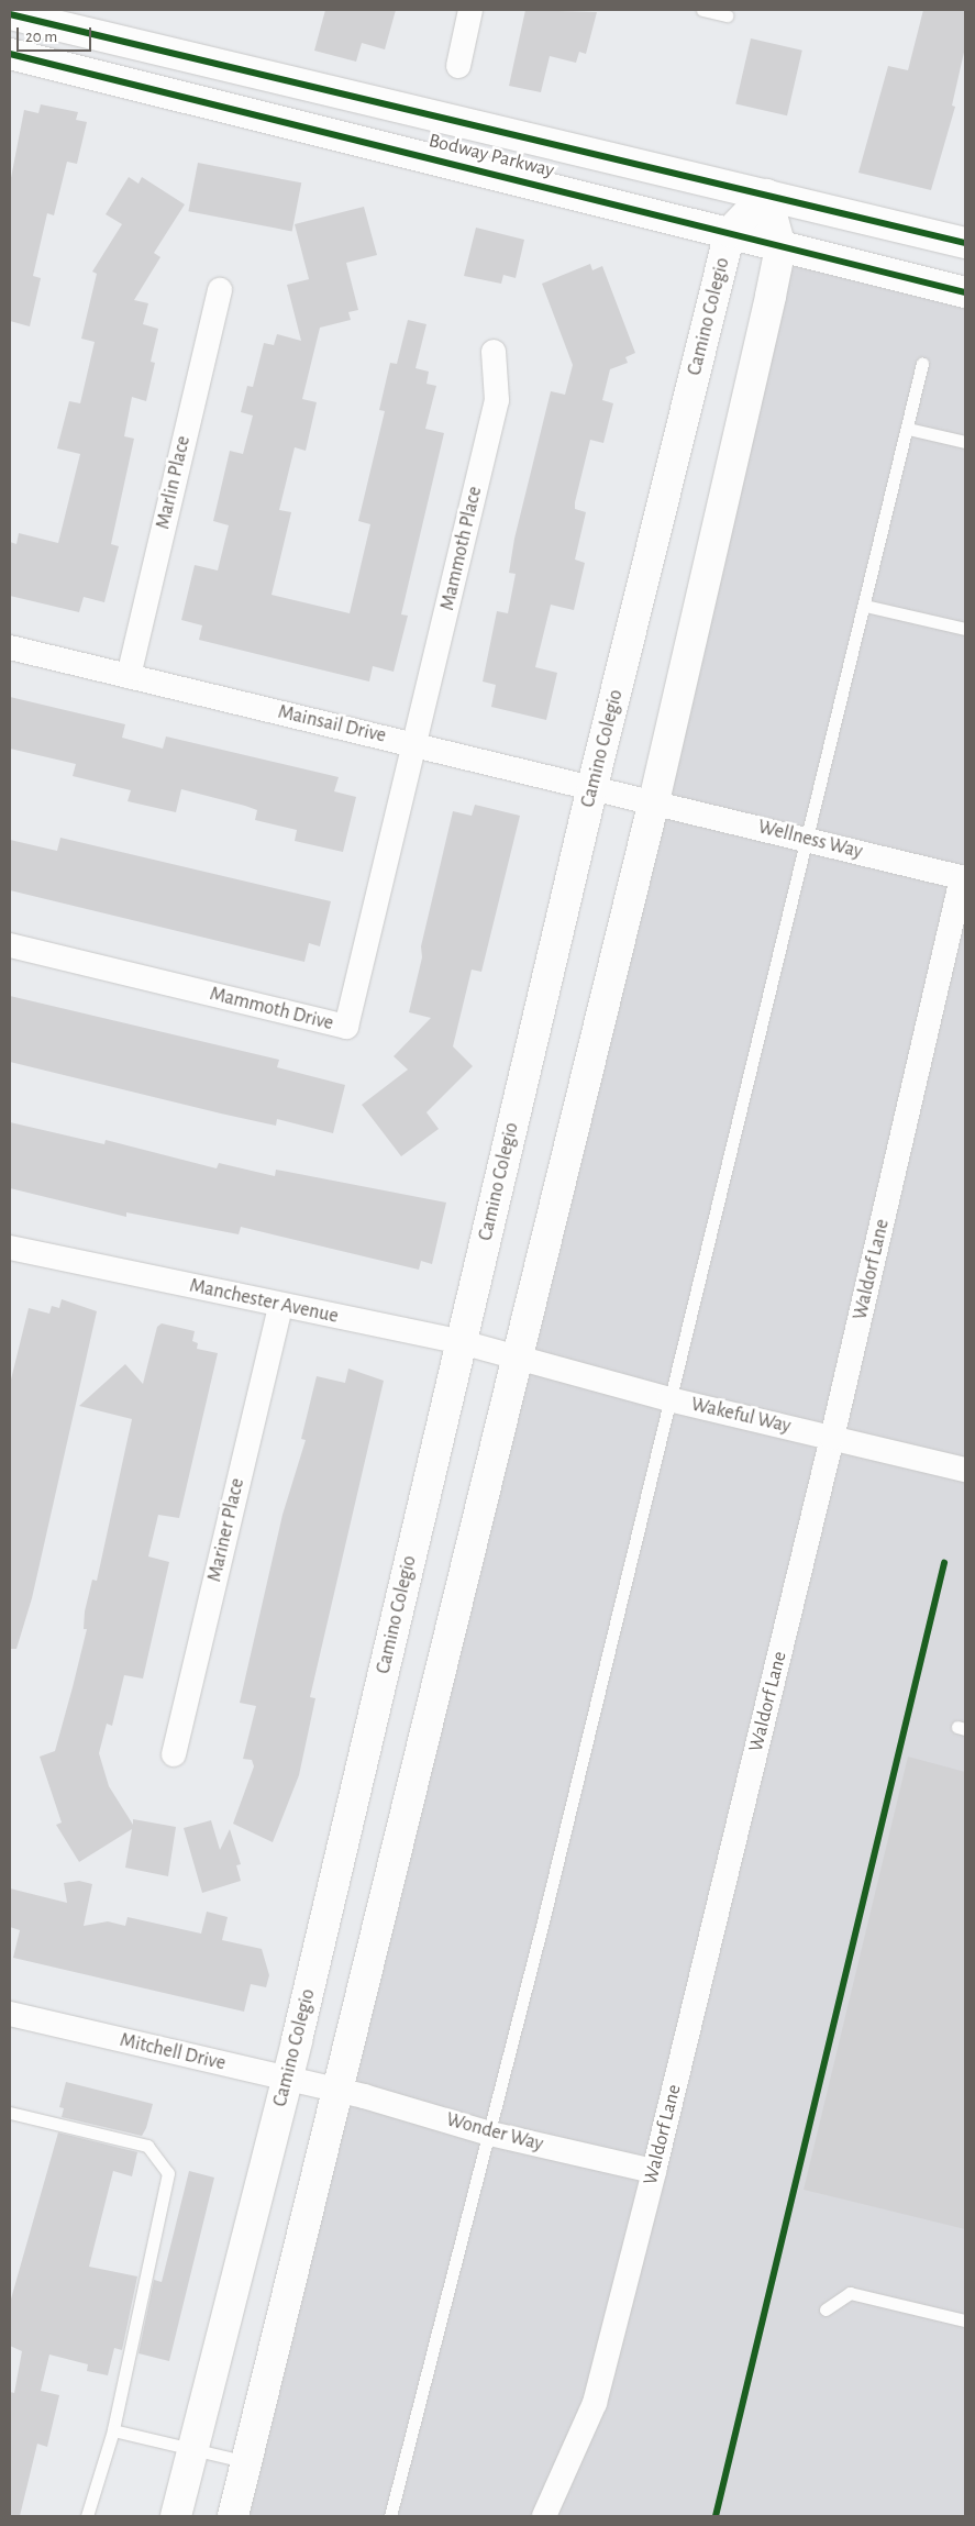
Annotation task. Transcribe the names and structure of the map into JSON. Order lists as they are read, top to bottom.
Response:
{
  "streets": {
    "street": [
      "Bodway Parkway",
      "Camino Colegio",
      "Marlin Place",
      "Mammoth Place",
      "Mainsail Drive",
      "Wellness Way",
      "Mammoth Drive",
      "Waldorf Lane",
      "Manchester Avenue",
      "Wakeful Way",
      "Mariner Place",
      "Mitchell Drive",
      "Wonder Way"
    ]
  },
  "crossings": [
    ["Bodway Parkway", "Camino Colegio"],
    ["Camino Colegio", "Mainsail Drive"],
    ["Camino Colegio", "Manchester Avenue"],
    ["Camino Colegio", "Mitchell Drive"],
    ["Marlin Place", "Mainsail Drive"],
    ["Mammoth Place", "Mainsail Drive"],
    ["Mammoth Place", "Mammoth Drive"],
    ["Mainsail Drive", "Wellness Way"],
    ["Mainsail Drive", "Mammoth Drive"],
    ["Wellness Way", "Waldorf Lane"],
    ["Waldorf Lane", "Wakeful Way"],
    ["Waldorf Lane", "Wonder Way"],
    ["Manchester Avenue", "Wakeful Way"],
    ["Manchester Avenue", "Mariner Place"],
    ["Mitchell Drive", "Wonder Way"]
  ],
  "scale_bar": "20 m"
}
